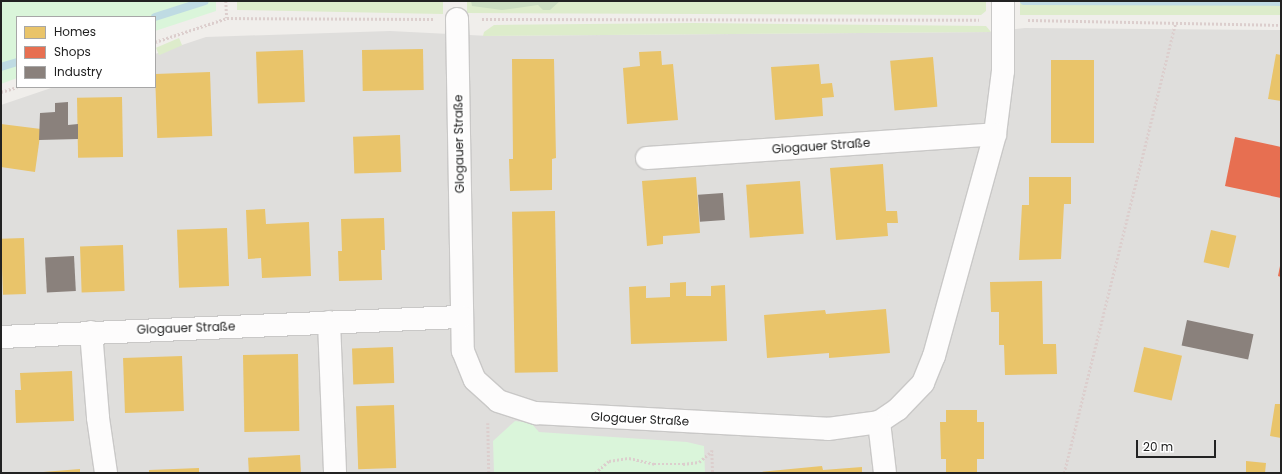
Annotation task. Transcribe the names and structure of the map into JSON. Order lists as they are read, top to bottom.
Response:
{
  "streets": {
    "street": ["Glogauer Straße"]
  },
  "legend": ["Homes", "Shops", "Industry"],
  "scale_bar": "20 m"
}
